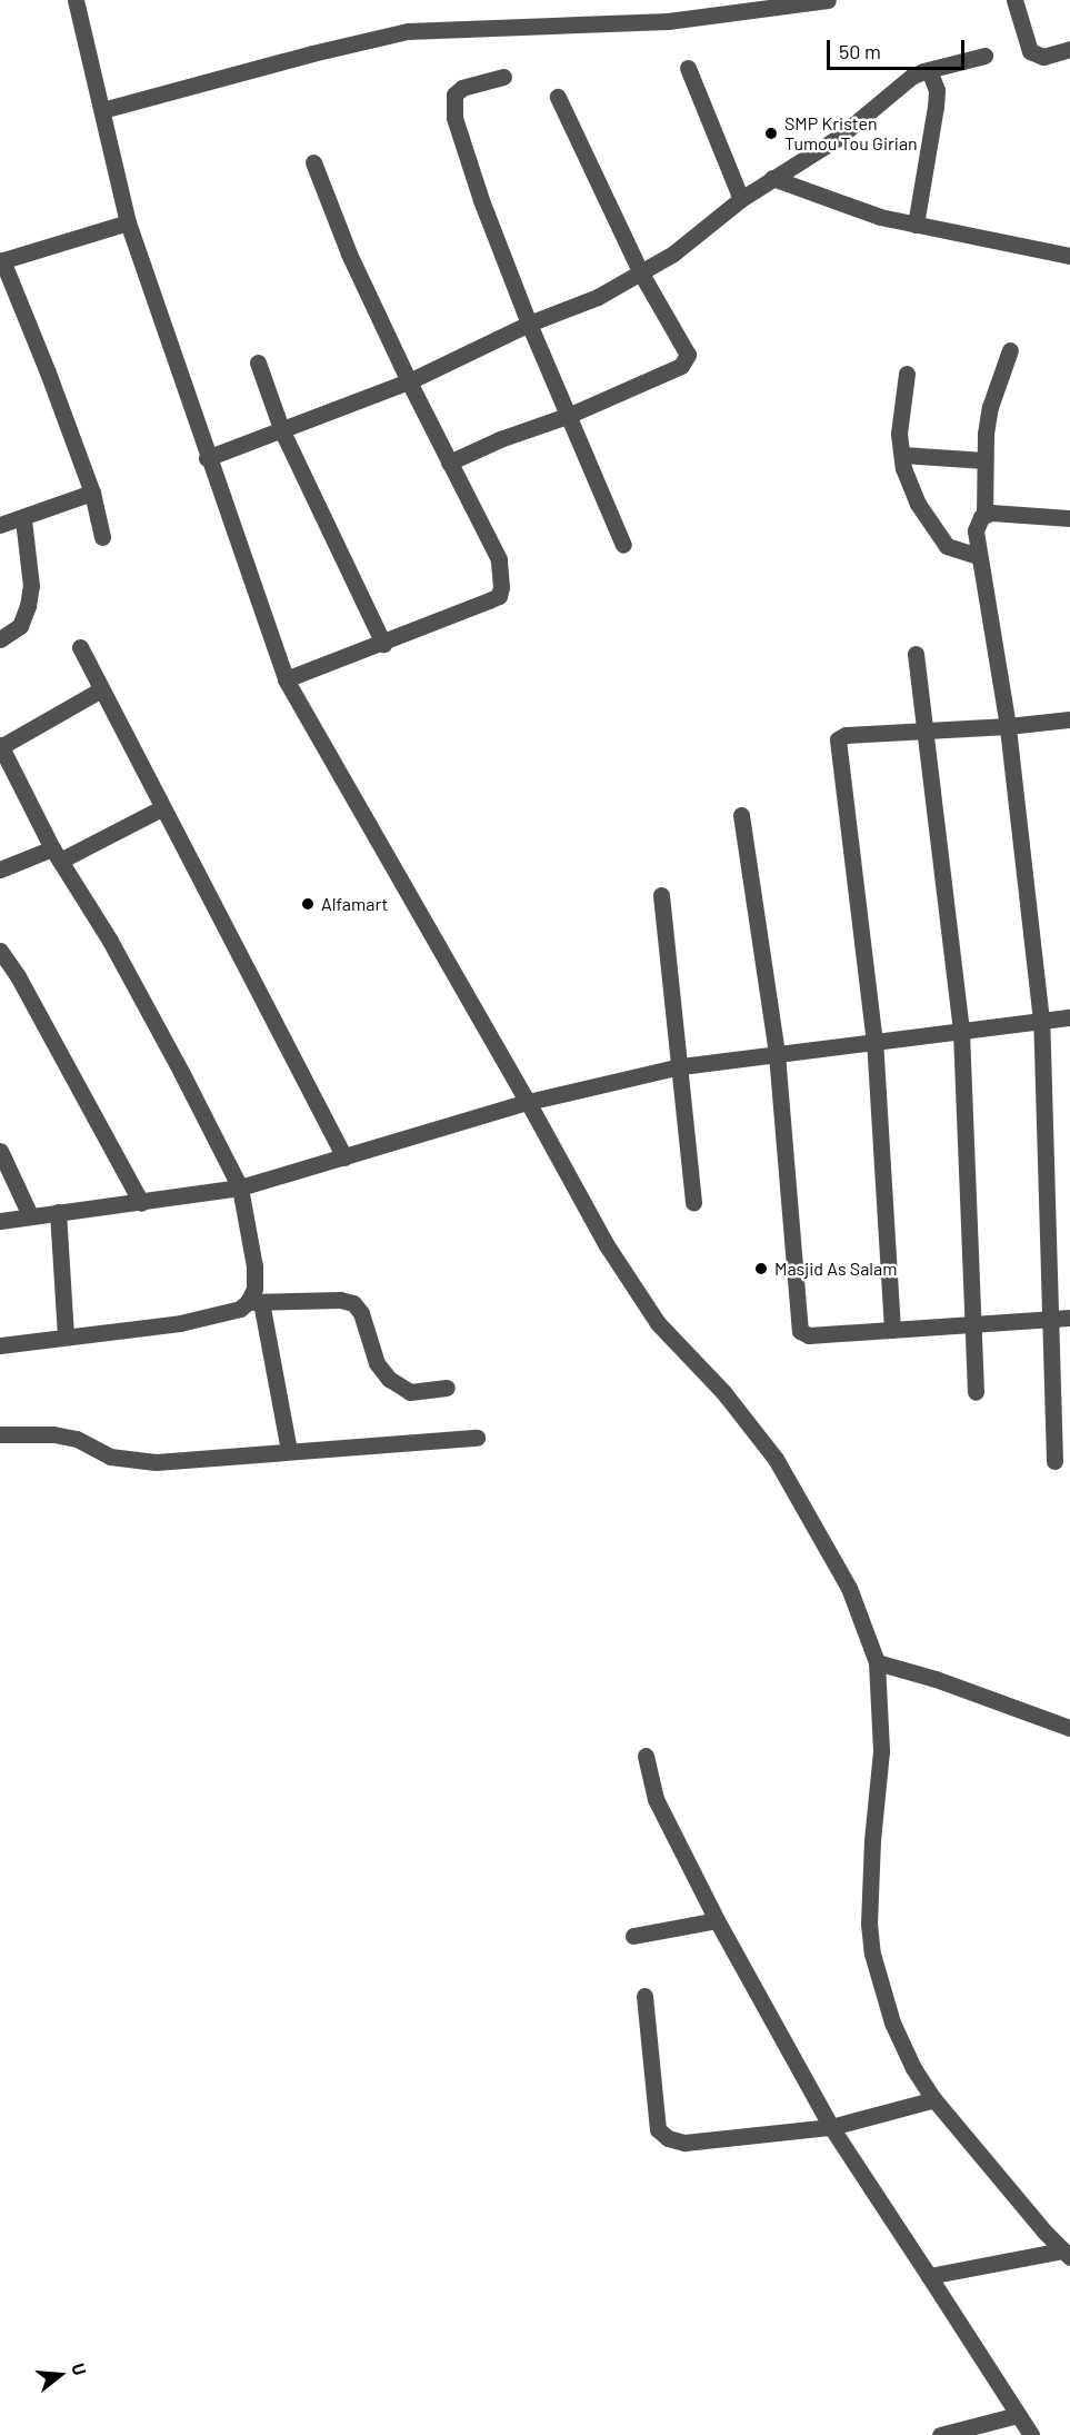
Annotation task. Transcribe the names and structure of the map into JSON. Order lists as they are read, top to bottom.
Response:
{
  "places": ["SMP Kristen Tumou Tou Girian", "Alfamart", "Masjid As Salam"],
  "scale_bar": "50 m",
  "north": "right"
}
